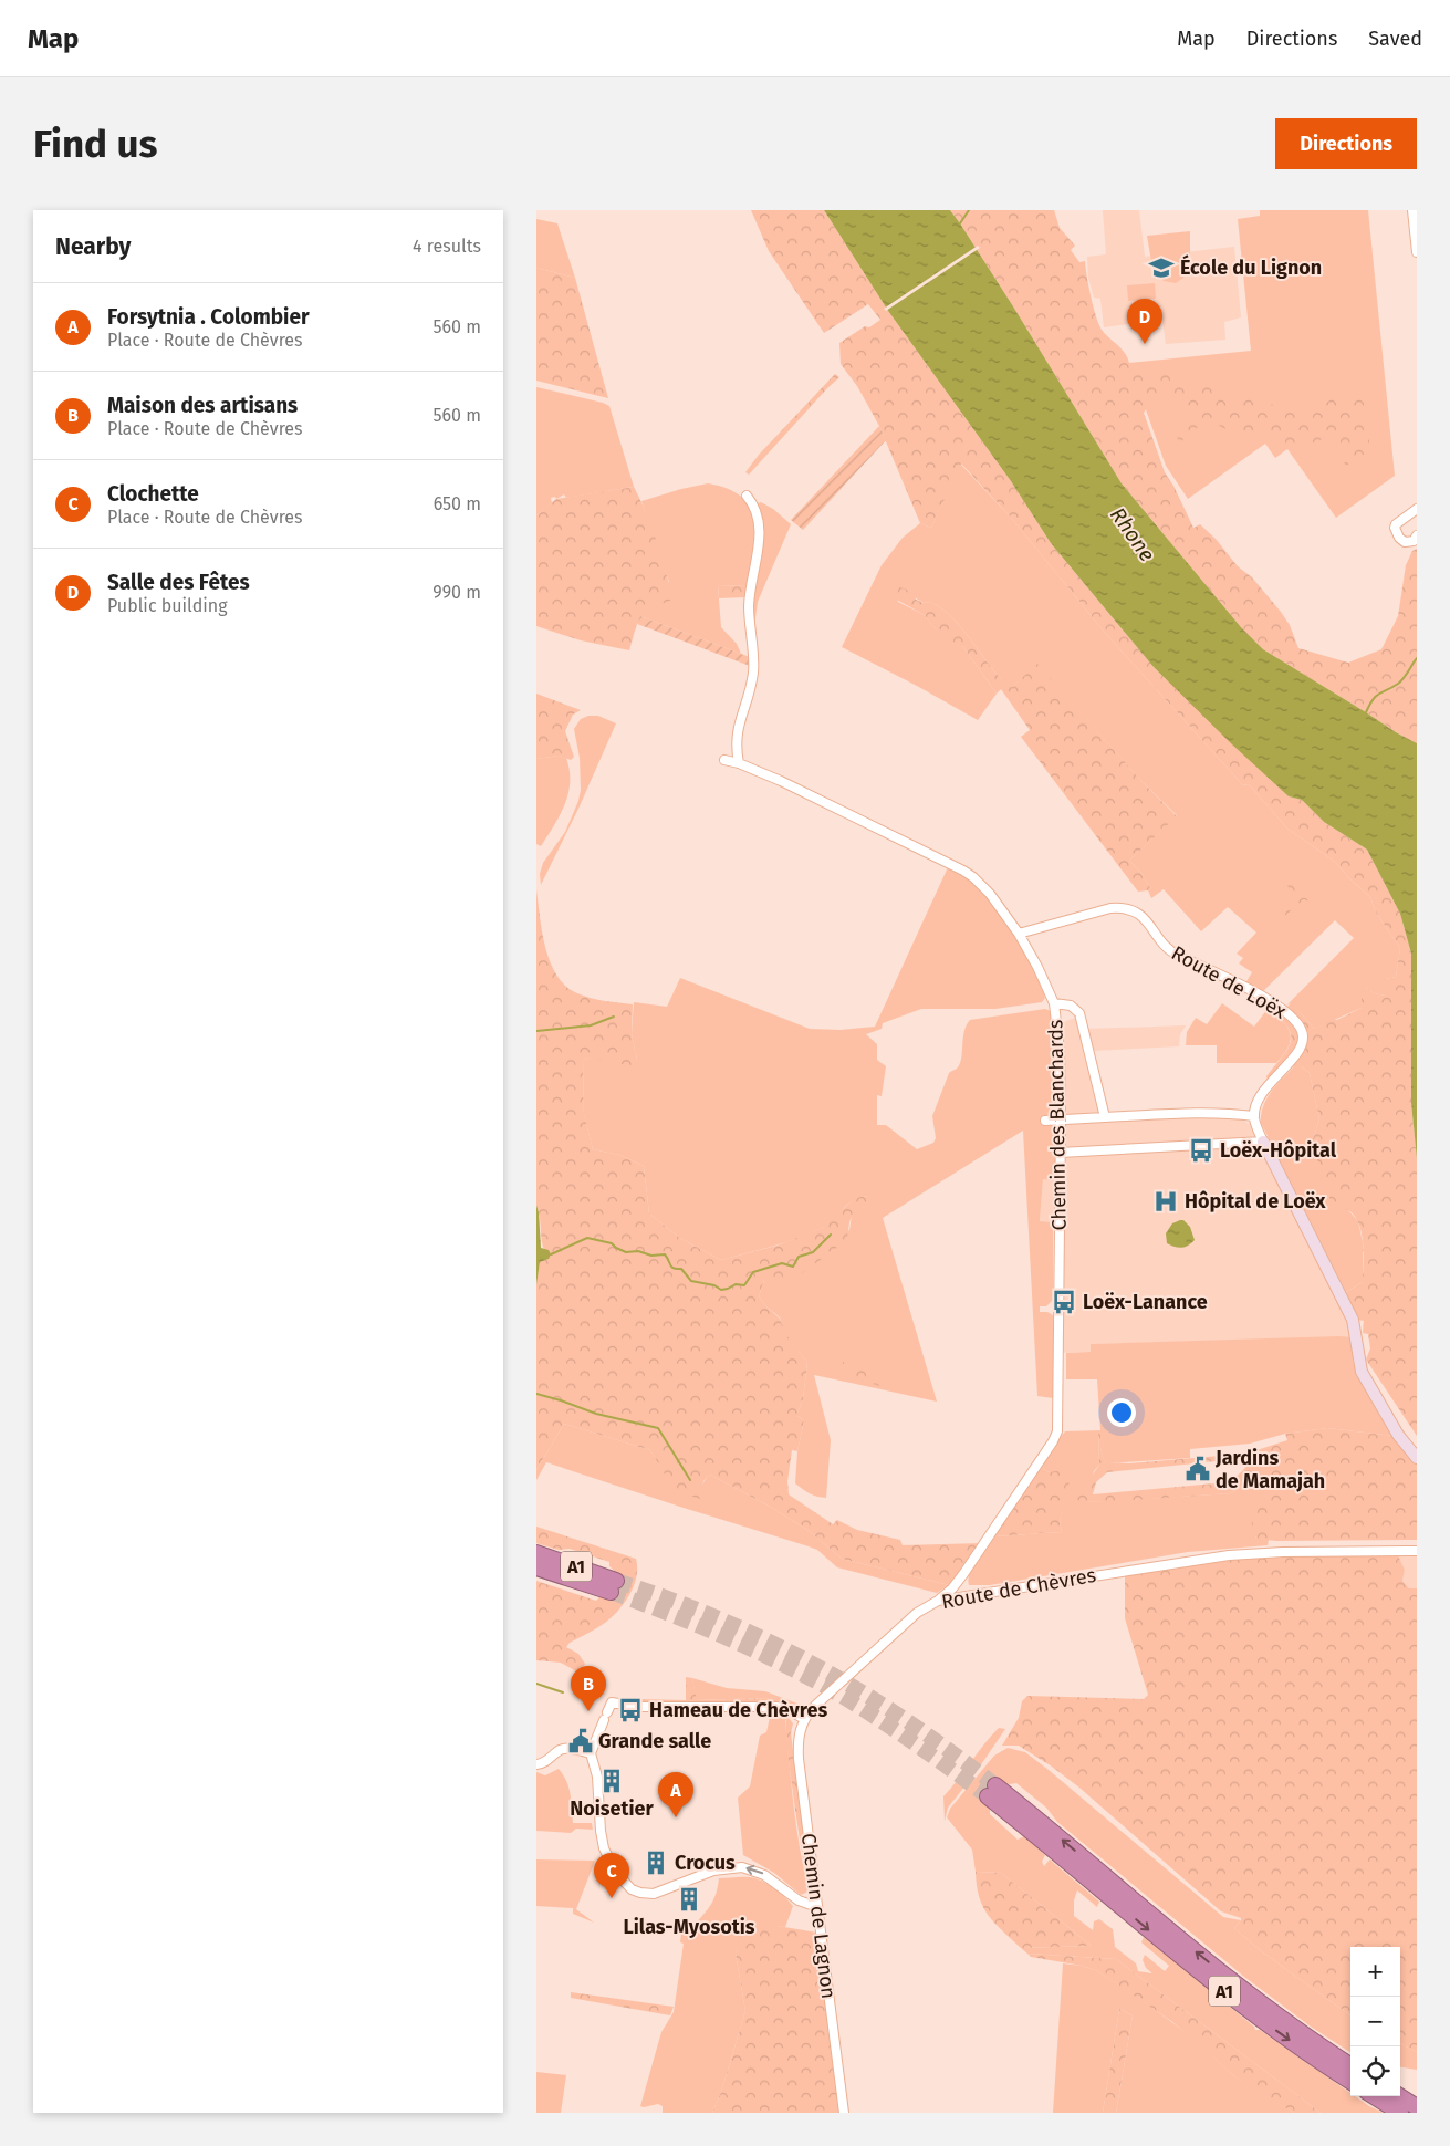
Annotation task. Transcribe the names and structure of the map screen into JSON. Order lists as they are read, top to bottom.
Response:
{
  "streets": {
    "highway": ["A1"],
    "street": [
      "Route de Loëx",
      "Chemin des Blanchards",
      "Route de Chèvres",
      "Chemin de Lagnon"
    ]
  },
  "crossings": [
    ["Route de Loëx", "Chemin des Blanchards"],
    ["Chemin des Blanchards", "Route de Chèvres"],
    ["Route de Chèvres", "Chemin de Lagnon"]
  ],
  "water": ["Rhone"],
  "places": {
    "school or university": ["École du Lignon"],
    "bus stop": ["Loëx-Hôpital", "Loëx-Lanance", "Hameau de Chèvres"],
    "hospital": ["Hôpital de Loëx"],
    "public building": ["Jardins de Mamajah", "Grande salle"],
    "building": ["Noisetier", "Crocus", "Lilas-Myosotis"]
  },
  "page": {
    "header": "Map",
    "nav": ["Map", "Directions", "Saved"],
    "buttons": "Directions",
    "title": "Find us",
    "heading": ["Nearby", "4 results"],
    "list": [
      {
        "mark": "A",
        "name": "Forsytnia . Colombier",
        "note": "Place · Route de Chèvres",
        "value": "560 m"
      },
      {
        "mark": "B",
        "name": "Maison des artisans",
        "note": "Place · Route de Chèvres",
        "value": "560 m"
      },
      {
        "mark": "C",
        "name": "Clochette",
        "note": "Place · Route de Chèvres",
        "value": "650 m"
      },
      {
        "mark": "D",
        "name": "Salle des Fêtes",
        "note": "Public building",
        "value": "990 m"
      }
    ],
    "pins": [
      "D",
      "B",
      "A",
      "C"
    ],
    "map_buttons": ["+", "−"]
  }
}
